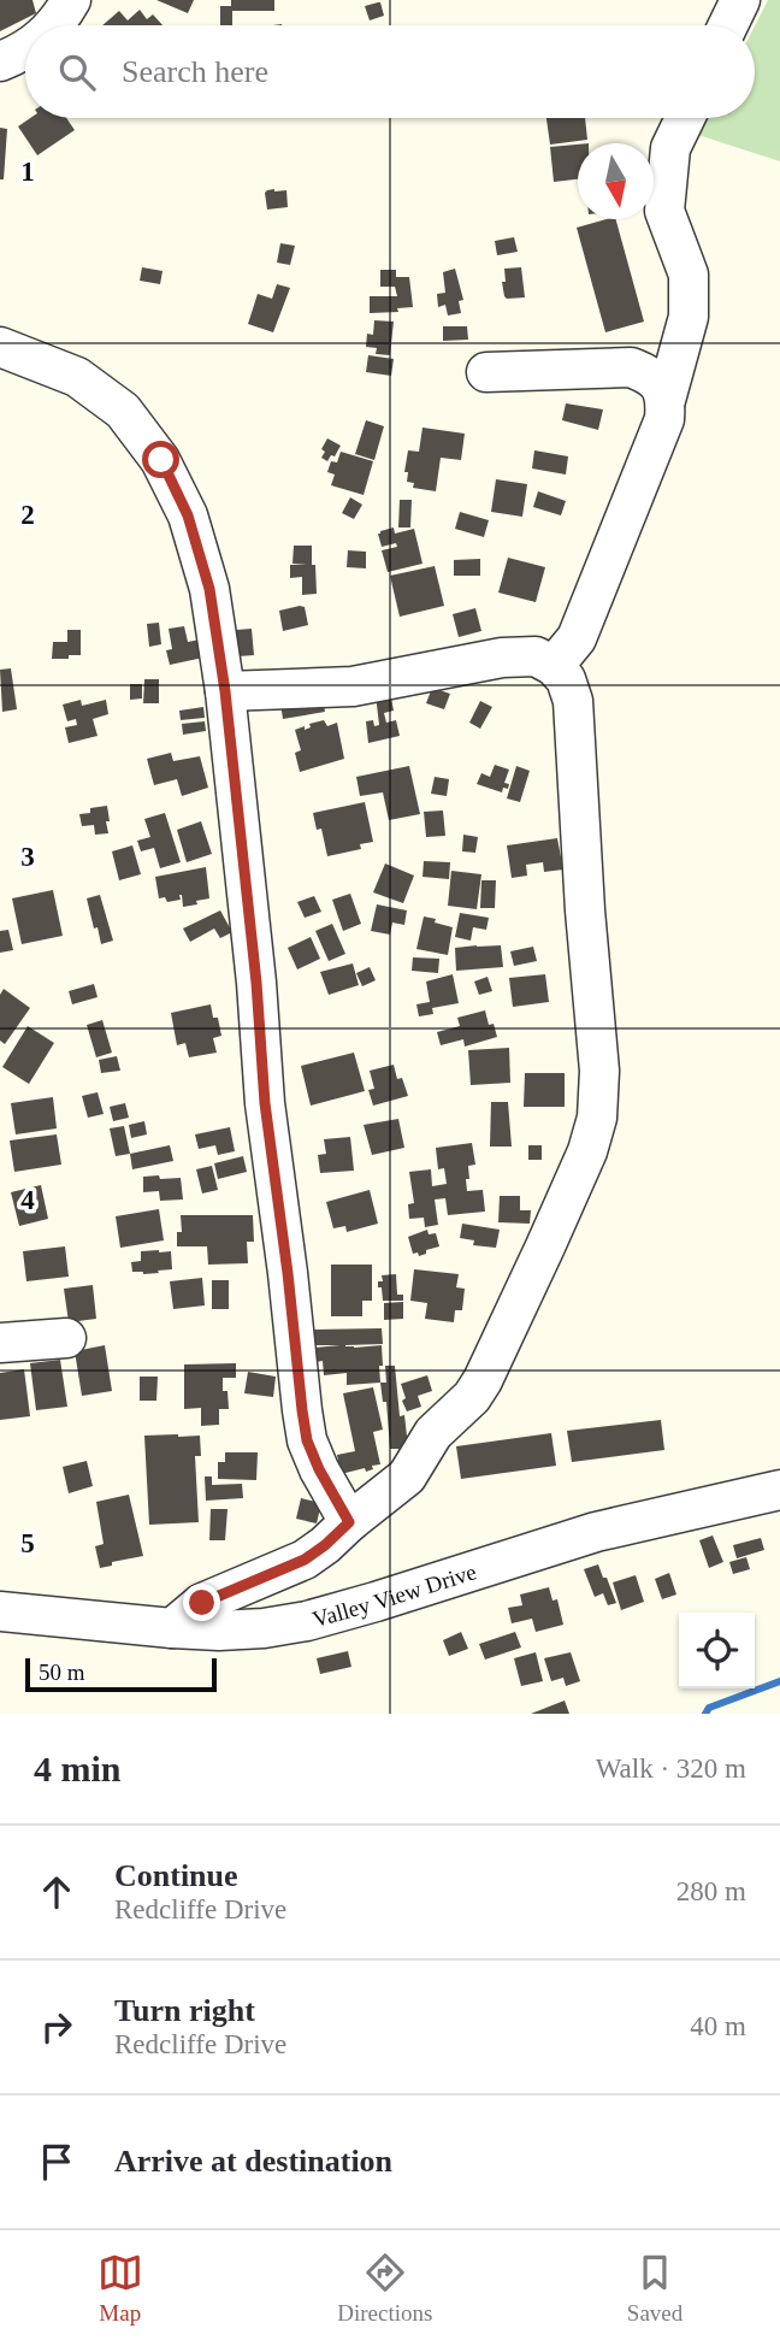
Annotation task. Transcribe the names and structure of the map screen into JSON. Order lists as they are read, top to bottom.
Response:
{
  "streets": {
    "street": ["Valley View Drive"]
  },
  "scale_bar": "50 m",
  "north": "bottom",
  "page": {
    "search": "Search here",
    "scale": "50 m",
    "heading": ["4 min", "Walk · 320 m"],
    "list": [
      ["Continue", "Redcliffe Drive", "280 m"],
      ["Turn right", "Redcliffe Drive", "40 m"],
      "Arrive at destination"
    ],
    "nav": ["Map", "Directions", "Saved"]
  },
  "grid": {
    "rows": [
      "1",
      "2",
      "3",
      "4",
      "5"
    ]
  }
}
